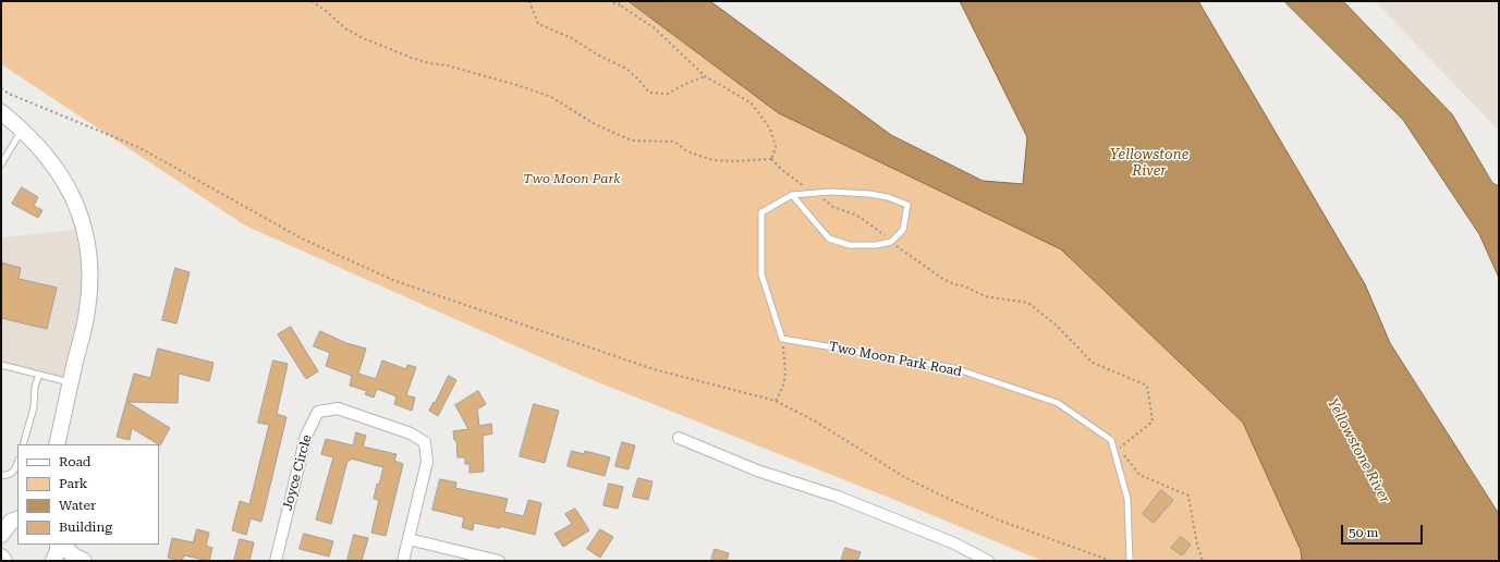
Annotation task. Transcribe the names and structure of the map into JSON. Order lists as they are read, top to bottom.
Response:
{
  "streets": {
    "street": ["Joyce Circle"],
    "lane": ["Two Moon Park Road"]
  },
  "water": ["Yellowstone River"],
  "parks": ["Two Moon Park"],
  "legend": [
    "Road",
    "Park",
    "Water",
    "Building"
  ],
  "scale_bar": "50 m"
}
